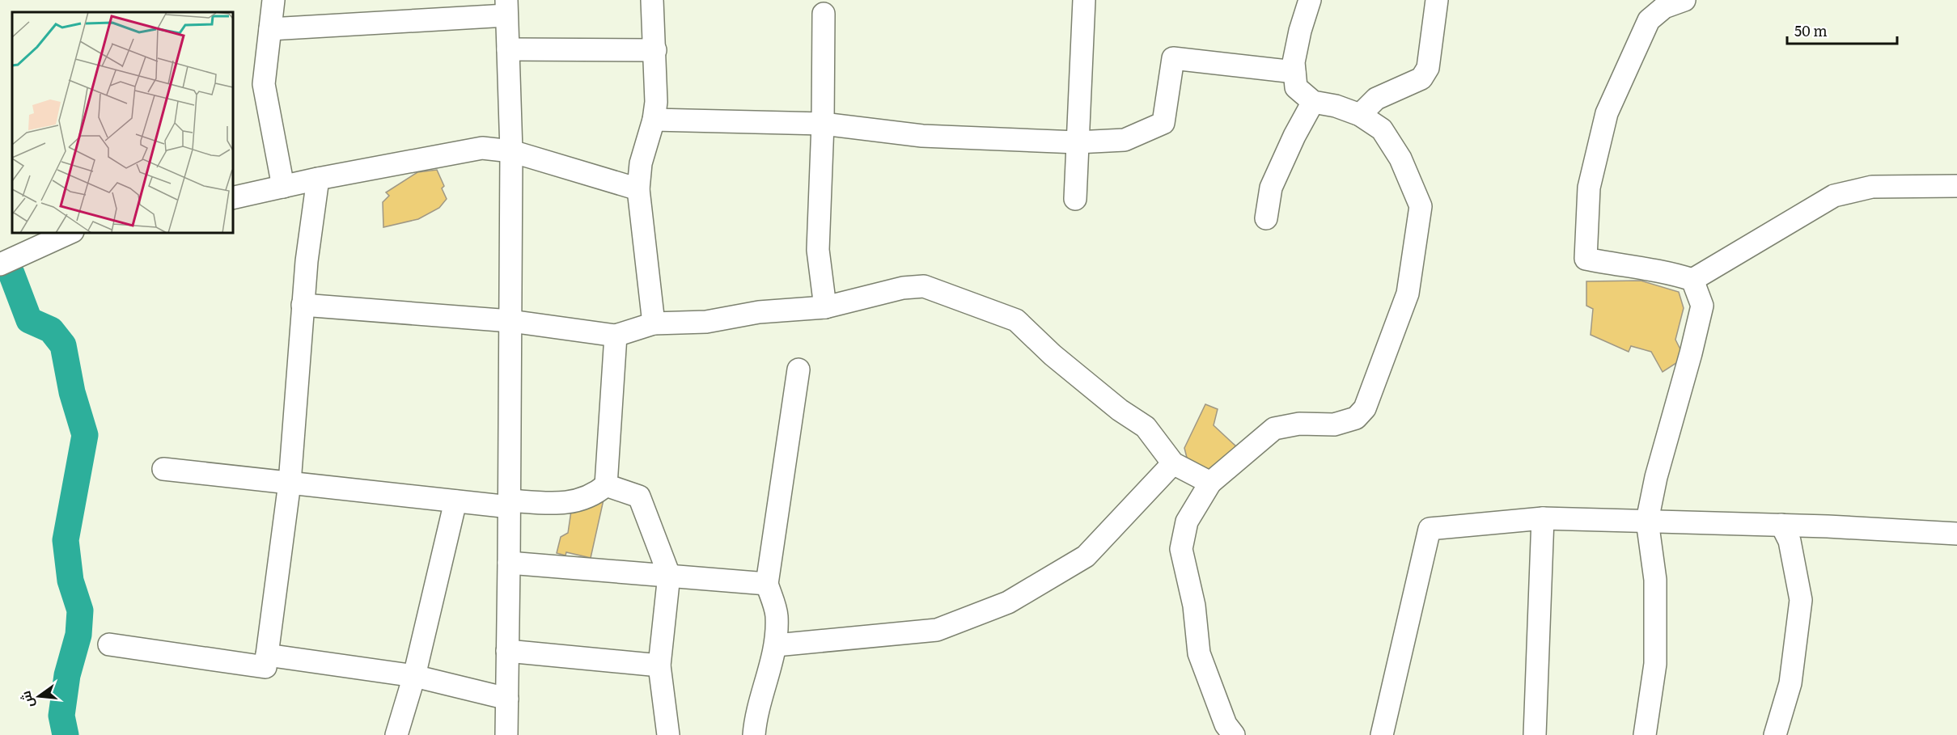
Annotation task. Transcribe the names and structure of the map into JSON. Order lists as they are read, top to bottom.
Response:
{
  "scale_bar": "50 m",
  "north": "left"
}
